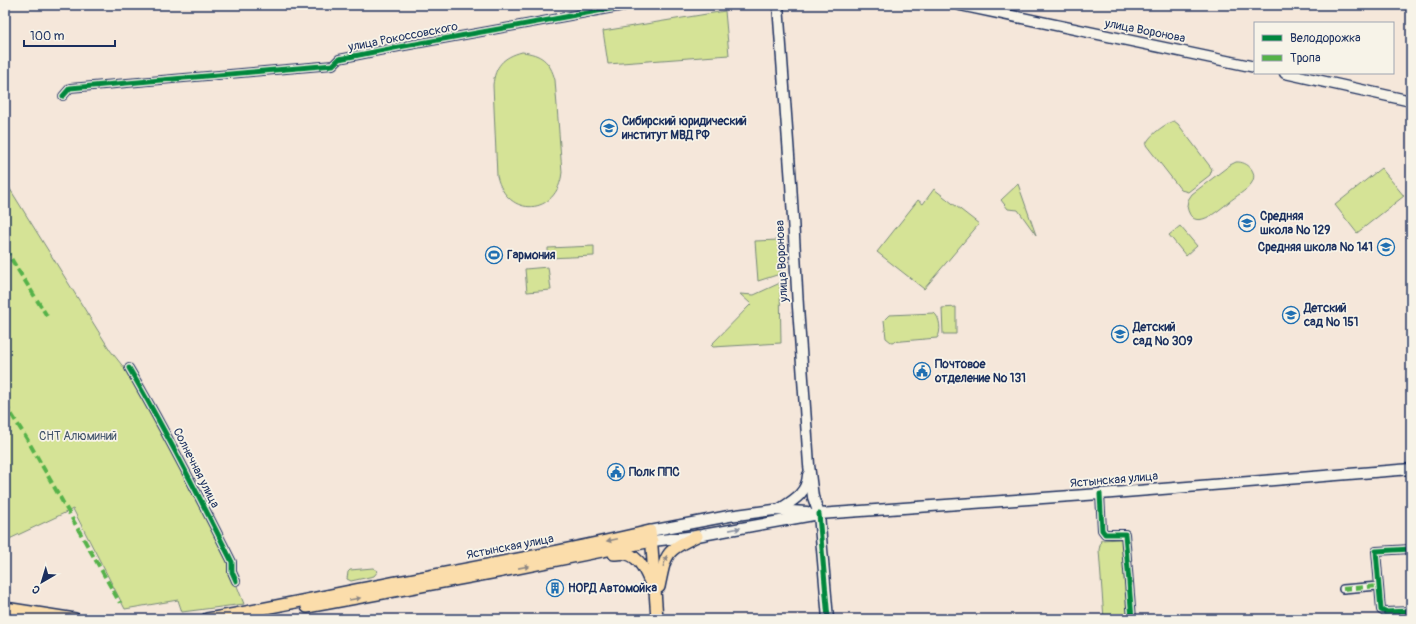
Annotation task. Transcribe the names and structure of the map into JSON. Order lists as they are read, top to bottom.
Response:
{
  "streets": {
    "main road": ["улица Воронова", "Ястынская улица"],
    "street": ["улица Рокоссовского", "Солнечная улица"]
  },
  "crossings": [
    ["улица Воронова", "Ястынская улица"]
  ],
  "parks": ["СНТ Алюминий"],
  "places": {
    "school or university": [
      "Сибирский юридический институт МВД РФ",
      "Средняя школа № 129",
      "Средняя школа № 141",
      "Детский сад № 151",
      "Детский сад № 309"
    ],
    "sports": ["Гармония"],
    "public building": ["Почтовое отделение № 131", "Полк ППС"],
    "building": ["НОРД Автомойка"]
  },
  "legend": ["Велодорожка", "Тропа"],
  "scale_bar": "100 m",
  "north": "bottom left"
}
